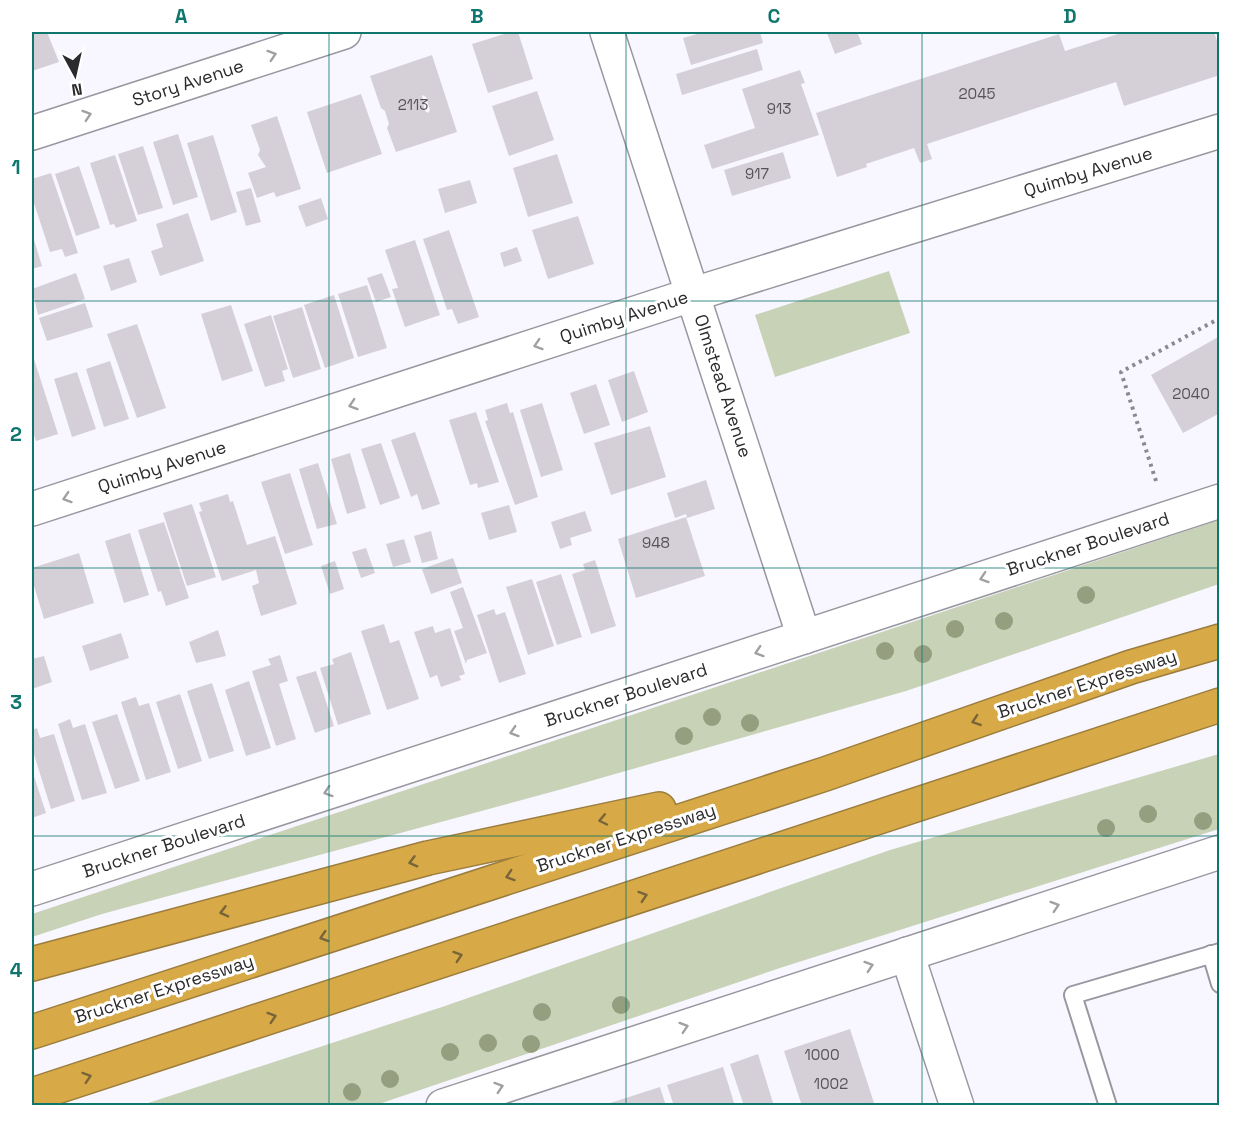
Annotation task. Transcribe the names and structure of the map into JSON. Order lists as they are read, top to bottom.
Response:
{
  "streets": {
    "highway": ["Bruckner Expressway"],
    "street": [
      "Story Avenue",
      "Quimby Avenue",
      "Olmstead Avenue",
      "Bruckner Boulevard"
    ]
  },
  "crossings": [
    ["Quimby Avenue", "Olmstead Avenue"],
    ["Olmstead Avenue", "Bruckner Boulevard"]
  ],
  "one_way": ["Story Avenue", "Quimby Avenue", "Bruckner Boulevard"],
  "house_numbers": [
    "2045",
    "2113",
    "913",
    "917",
    "2040",
    "948",
    "1000",
    "1002"
  ],
  "north": "bottom",
  "grid": {
    "columns": [
      "A",
      "B",
      "C",
      "D"
    ],
    "rows": [
      "1",
      "2",
      "3",
      "4"
    ]
  }
}
